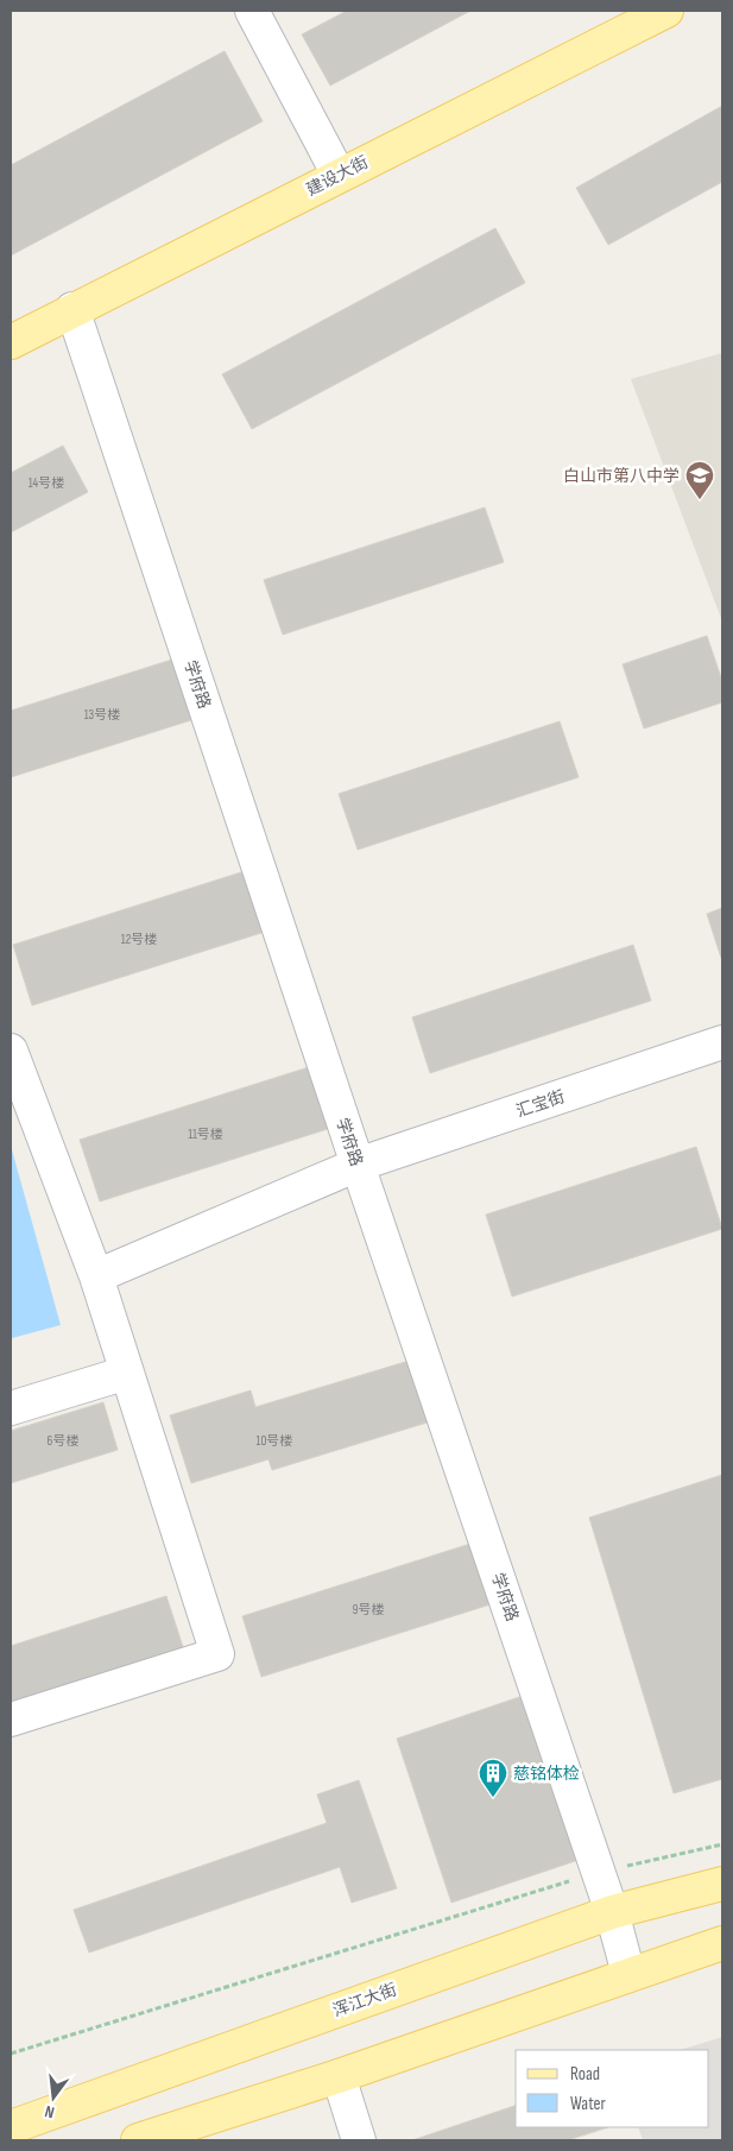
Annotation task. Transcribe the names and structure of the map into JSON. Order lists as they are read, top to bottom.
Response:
{
  "streets": {
    "main road": ["建设大街", "浑江大街"],
    "street": ["学府路", "汇宝街"]
  },
  "crossings": [
    ["建设大街", "学府路"],
    ["学府路", "汇宝街"],
    ["学府路", "浑江大街"]
  ],
  "places": {
    "school or university": ["白山市第八中学"],
    "building": ["慈铭体检"]
  },
  "house_numbers": [
    "14号楼",
    "13号楼",
    "12号楼",
    "11号楼",
    "6号楼",
    "10号楼",
    "9号楼"
  ],
  "legend": ["Road", "Water"],
  "north": "bottom"
}
